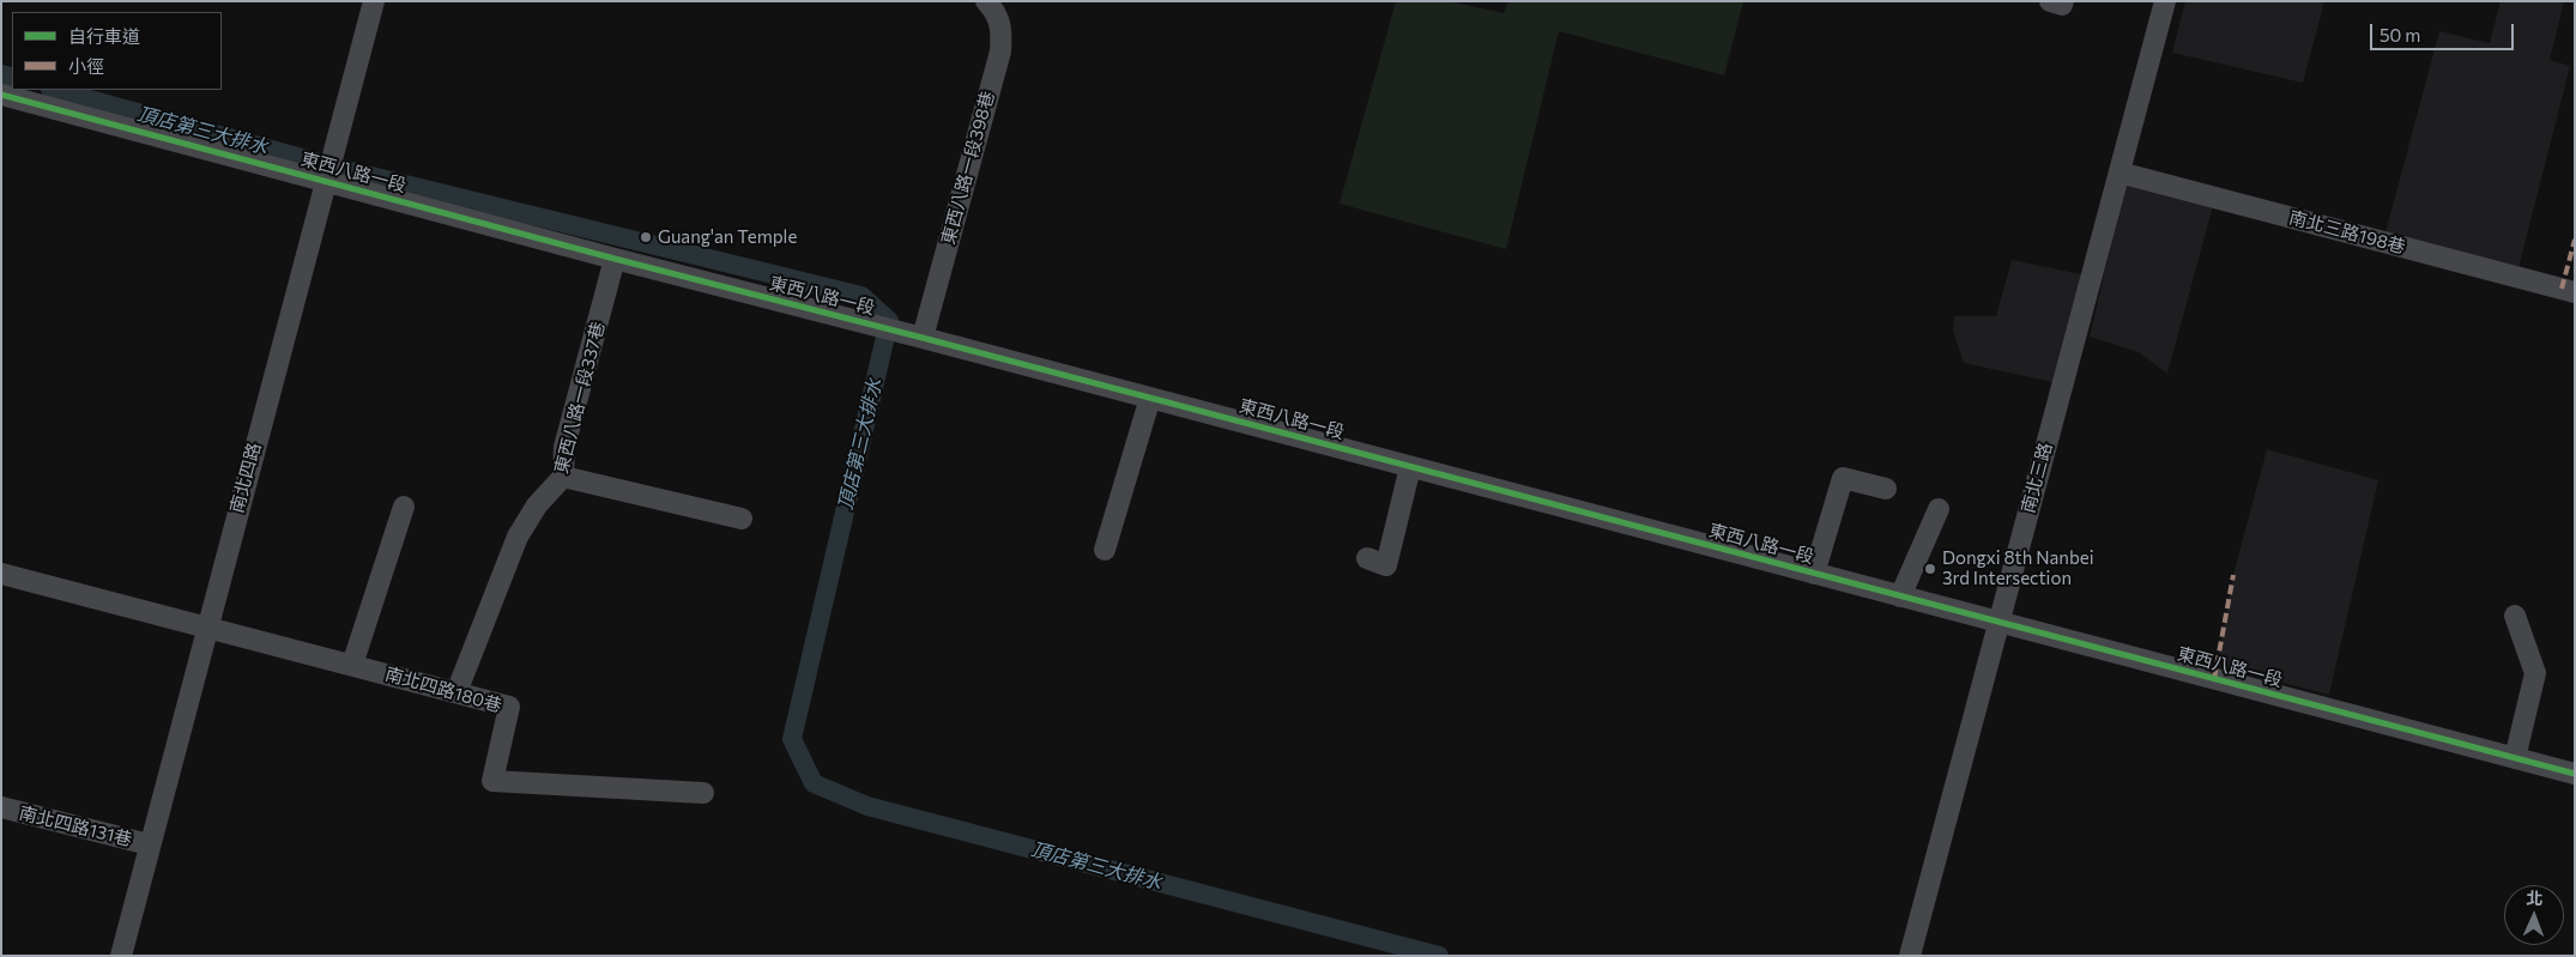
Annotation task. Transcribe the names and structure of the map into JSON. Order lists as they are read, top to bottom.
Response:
{
  "streets": {
    "street": [
      "東西八路一段398巷",
      "東西八路一段",
      "南北三路198巷",
      "東西八路一段337巷",
      "南北四路",
      "南北三路",
      "南北四路180巷",
      "南北四路131巷"
    ]
  },
  "crossings": [
    ["東西八路一段398巷", "東西八路一段"],
    ["東西八路一段", "東西八路一段337巷"],
    ["東西八路一段", "南北四路"],
    ["東西八路一段", "南北三路"],
    ["南北三路198巷", "南北三路"],
    ["東西八路一段337巷", "南北四路180巷"],
    ["南北四路", "南北四路180巷"],
    ["南北四路", "南北四路131巷"]
  ],
  "water": ["頂店第三大排水"],
  "places": ["Guang'an Temple", "Dongxi 8th Nanbei 3rd Intersection"],
  "legend": ["自行車道", "小徑"],
  "scale_bar": "50 m",
  "north": "top"
}
